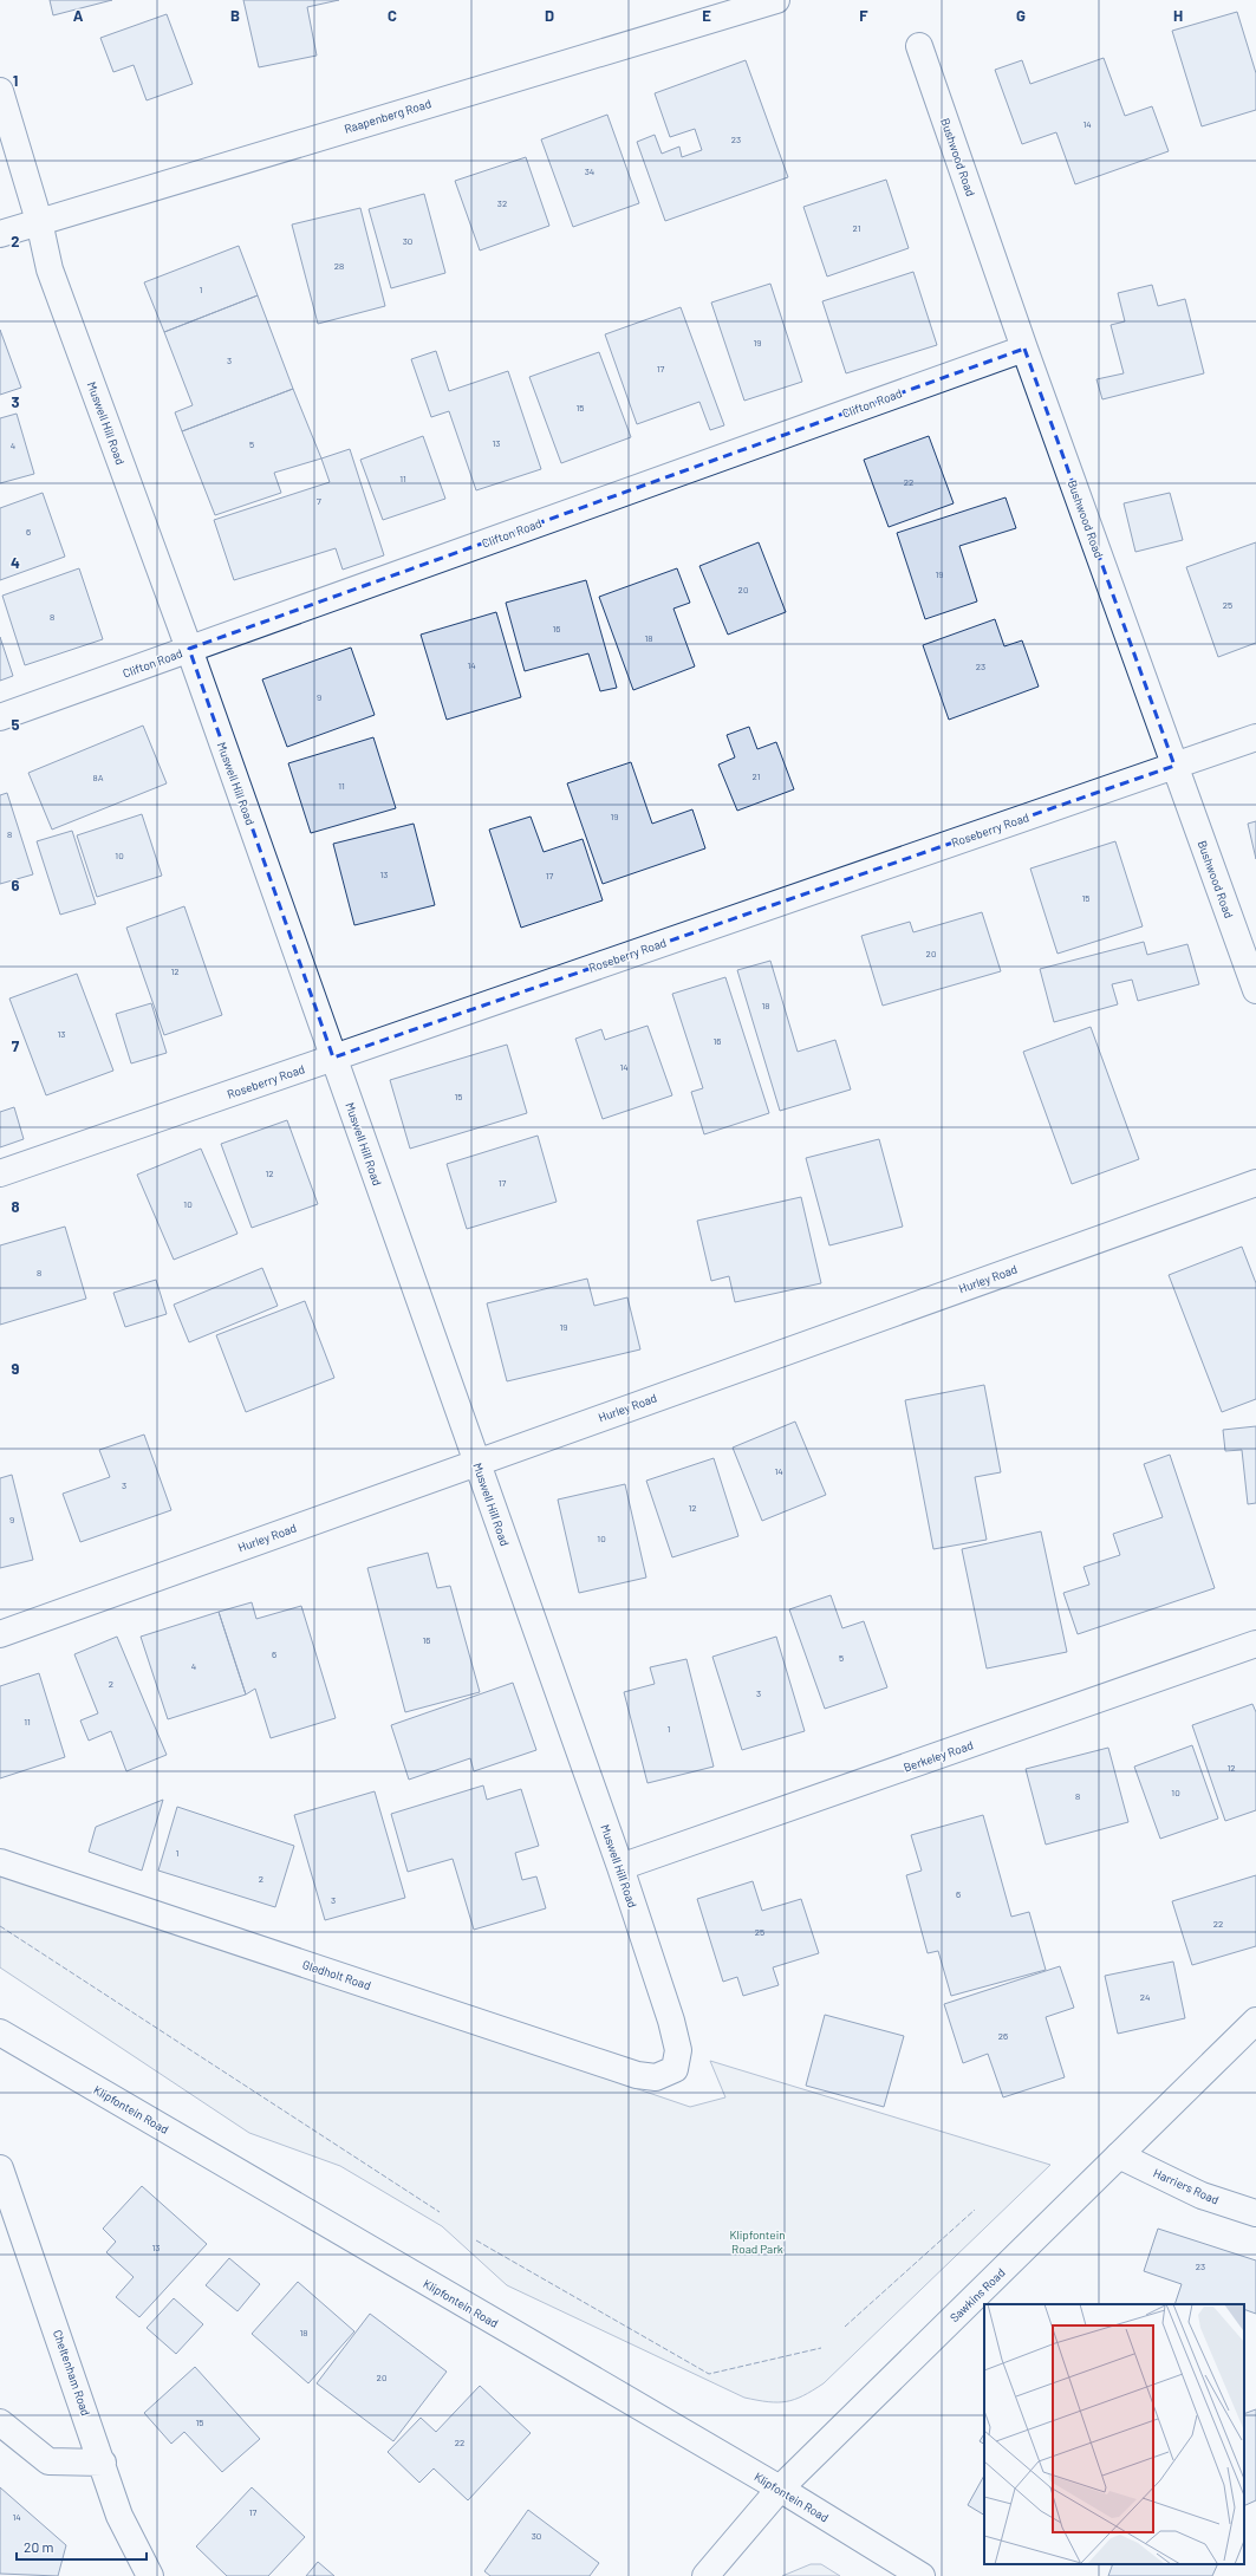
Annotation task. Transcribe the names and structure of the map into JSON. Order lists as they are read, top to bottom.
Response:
{
  "streets": {
    "street": [
      "Raapenberg Road",
      "Bushwood Road",
      "Clifton Road",
      "Muswell Hill Road",
      "Roseberry Road",
      "Hurley Road",
      "Berkeley Road",
      "Gledholt Road",
      "Klipfontein Road",
      "Harriers Road",
      "Sawkins Road",
      "Cheltenham Road"
    ]
  },
  "crossings": [
    ["Raapenberg Road", "Muswell Hill Road"],
    ["Bushwood Road", "Clifton Road"],
    ["Bushwood Road", "Roseberry Road"],
    ["Clifton Road", "Muswell Hill Road"],
    ["Muswell Hill Road", "Roseberry Road"],
    ["Muswell Hill Road", "Hurley Road"],
    ["Muswell Hill Road", "Berkeley Road"],
    ["Muswell Hill Road", "Gledholt Road"],
    ["Klipfontein Road", "Sawkins Road"],
    ["Harriers Road", "Sawkins Road"]
  ],
  "parks": ["Klipfontein Road Park"],
  "house_numbers": [
    "14",
    "23",
    "34",
    "32",
    "21",
    "30",
    "28",
    "1",
    "19",
    "3",
    "17",
    "15",
    "13",
    "5",
    "4",
    "11",
    "22",
    "7",
    "6",
    "19",
    "20",
    "25",
    "8",
    "16",
    "18",
    "14",
    "23",
    "9",
    "21",
    "8A",
    "11",
    "19",
    "8",
    "10",
    "13",
    "17",
    "15",
    "20",
    "12",
    "18",
    "13",
    "16",
    "14",
    "15",
    "12",
    "17",
    "10",
    "8",
    "19",
    "14",
    "3",
    "12",
    "9",
    "10",
    "16",
    "6",
    "5",
    "4",
    "2",
    "3",
    "11",
    "1",
    "12",
    "10",
    "8",
    "1",
    "2",
    "6",
    "3",
    "22",
    "25",
    "24",
    "26",
    "13",
    "23",
    "18",
    "20",
    "15",
    "22",
    "17",
    "14",
    "30"
  ],
  "scale_bar": "20 m",
  "grid": {
    "columns": [
      "A",
      "B",
      "C",
      "D",
      "E",
      "F",
      "G",
      "H"
    ],
    "rows": [
      "1",
      "2",
      "3",
      "4",
      "5",
      "6",
      "7",
      "8",
      "9"
    ]
  }
}
